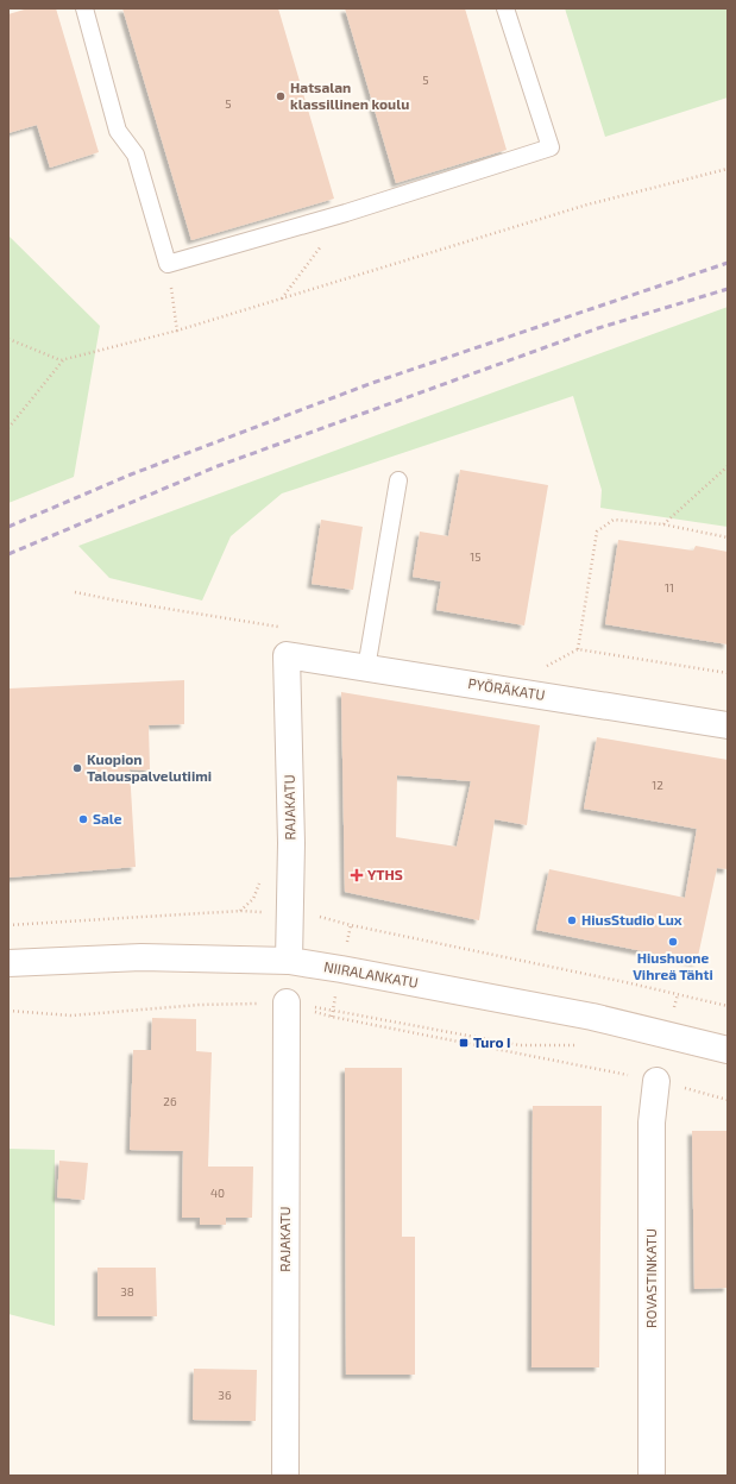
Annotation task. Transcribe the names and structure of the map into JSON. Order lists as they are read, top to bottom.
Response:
{
  "streets": {
    "street": [
      "PYÖRÄKATU",
      "RAJAKATU",
      "NIIRALANKATU",
      "ROVASTINKATU"
    ]
  },
  "crossings": [
    ["PYÖRÄKATU", "RAJAKATU"],
    ["RAJAKATU", "NIIRALANKATU"]
  ],
  "places": {
    "other": [
      "Hatsalan klassillinen koulu",
      "Kuopion Talouspalvelutiimi",
      "Sale",
      "HiusStudio Lux",
      "Hiushuone Vihreä Tähti"
    ],
    "health": ["YTHS"],
    "transit": ["Turo I"]
  },
  "house_numbers": [
    "5",
    "5",
    "15",
    "11",
    "12",
    "26",
    "40",
    "38",
    "36"
  ]
}
